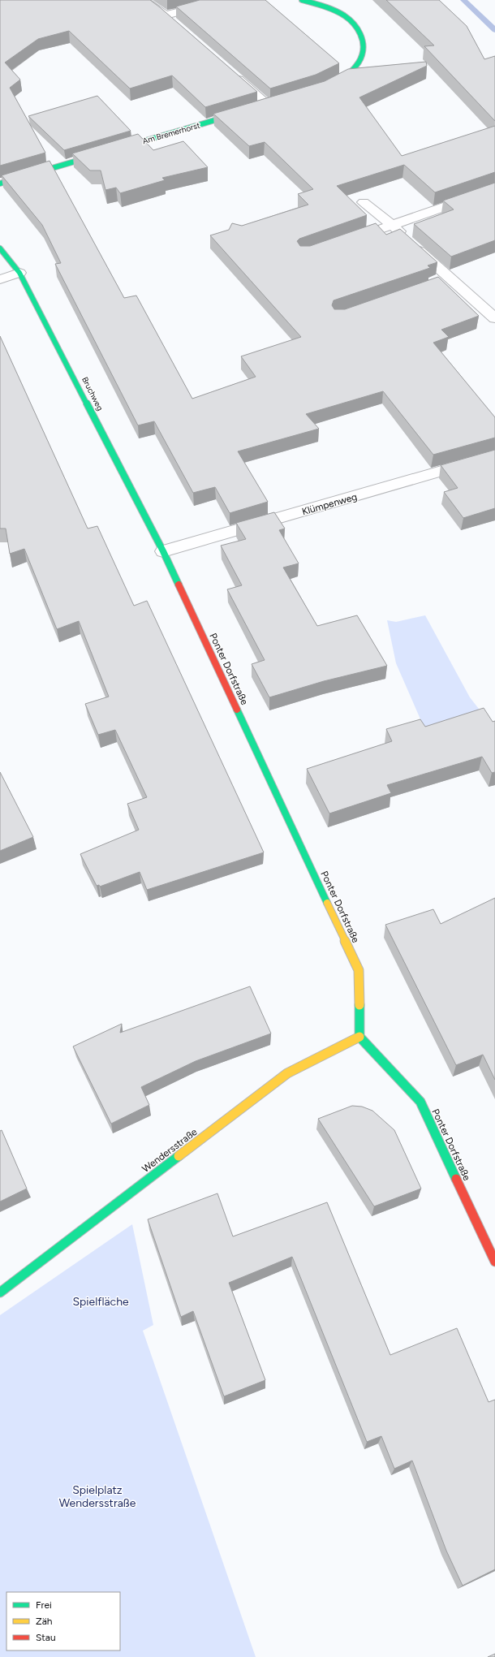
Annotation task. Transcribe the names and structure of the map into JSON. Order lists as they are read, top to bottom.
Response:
{
  "streets": {
    "street": [
      "Am Bremerhorst",
      "Bruchweg",
      "Klümpenweg",
      "Ponter Dorfstraße",
      "Wendersstraße"
    ]
  },
  "crossings": [
    ["Bruchweg", "Klümpenweg"],
    ["Bruchweg", "Ponter Dorfstraße"],
    ["Klümpenweg", "Ponter Dorfstraße"],
    ["Ponter Dorfstraße", "Wendersstraße"]
  ],
  "parks": ["Spielfläche", "Spielplatz Wendersstraße"],
  "legend": ["Frei", "Zäh", "Stau"]
}
